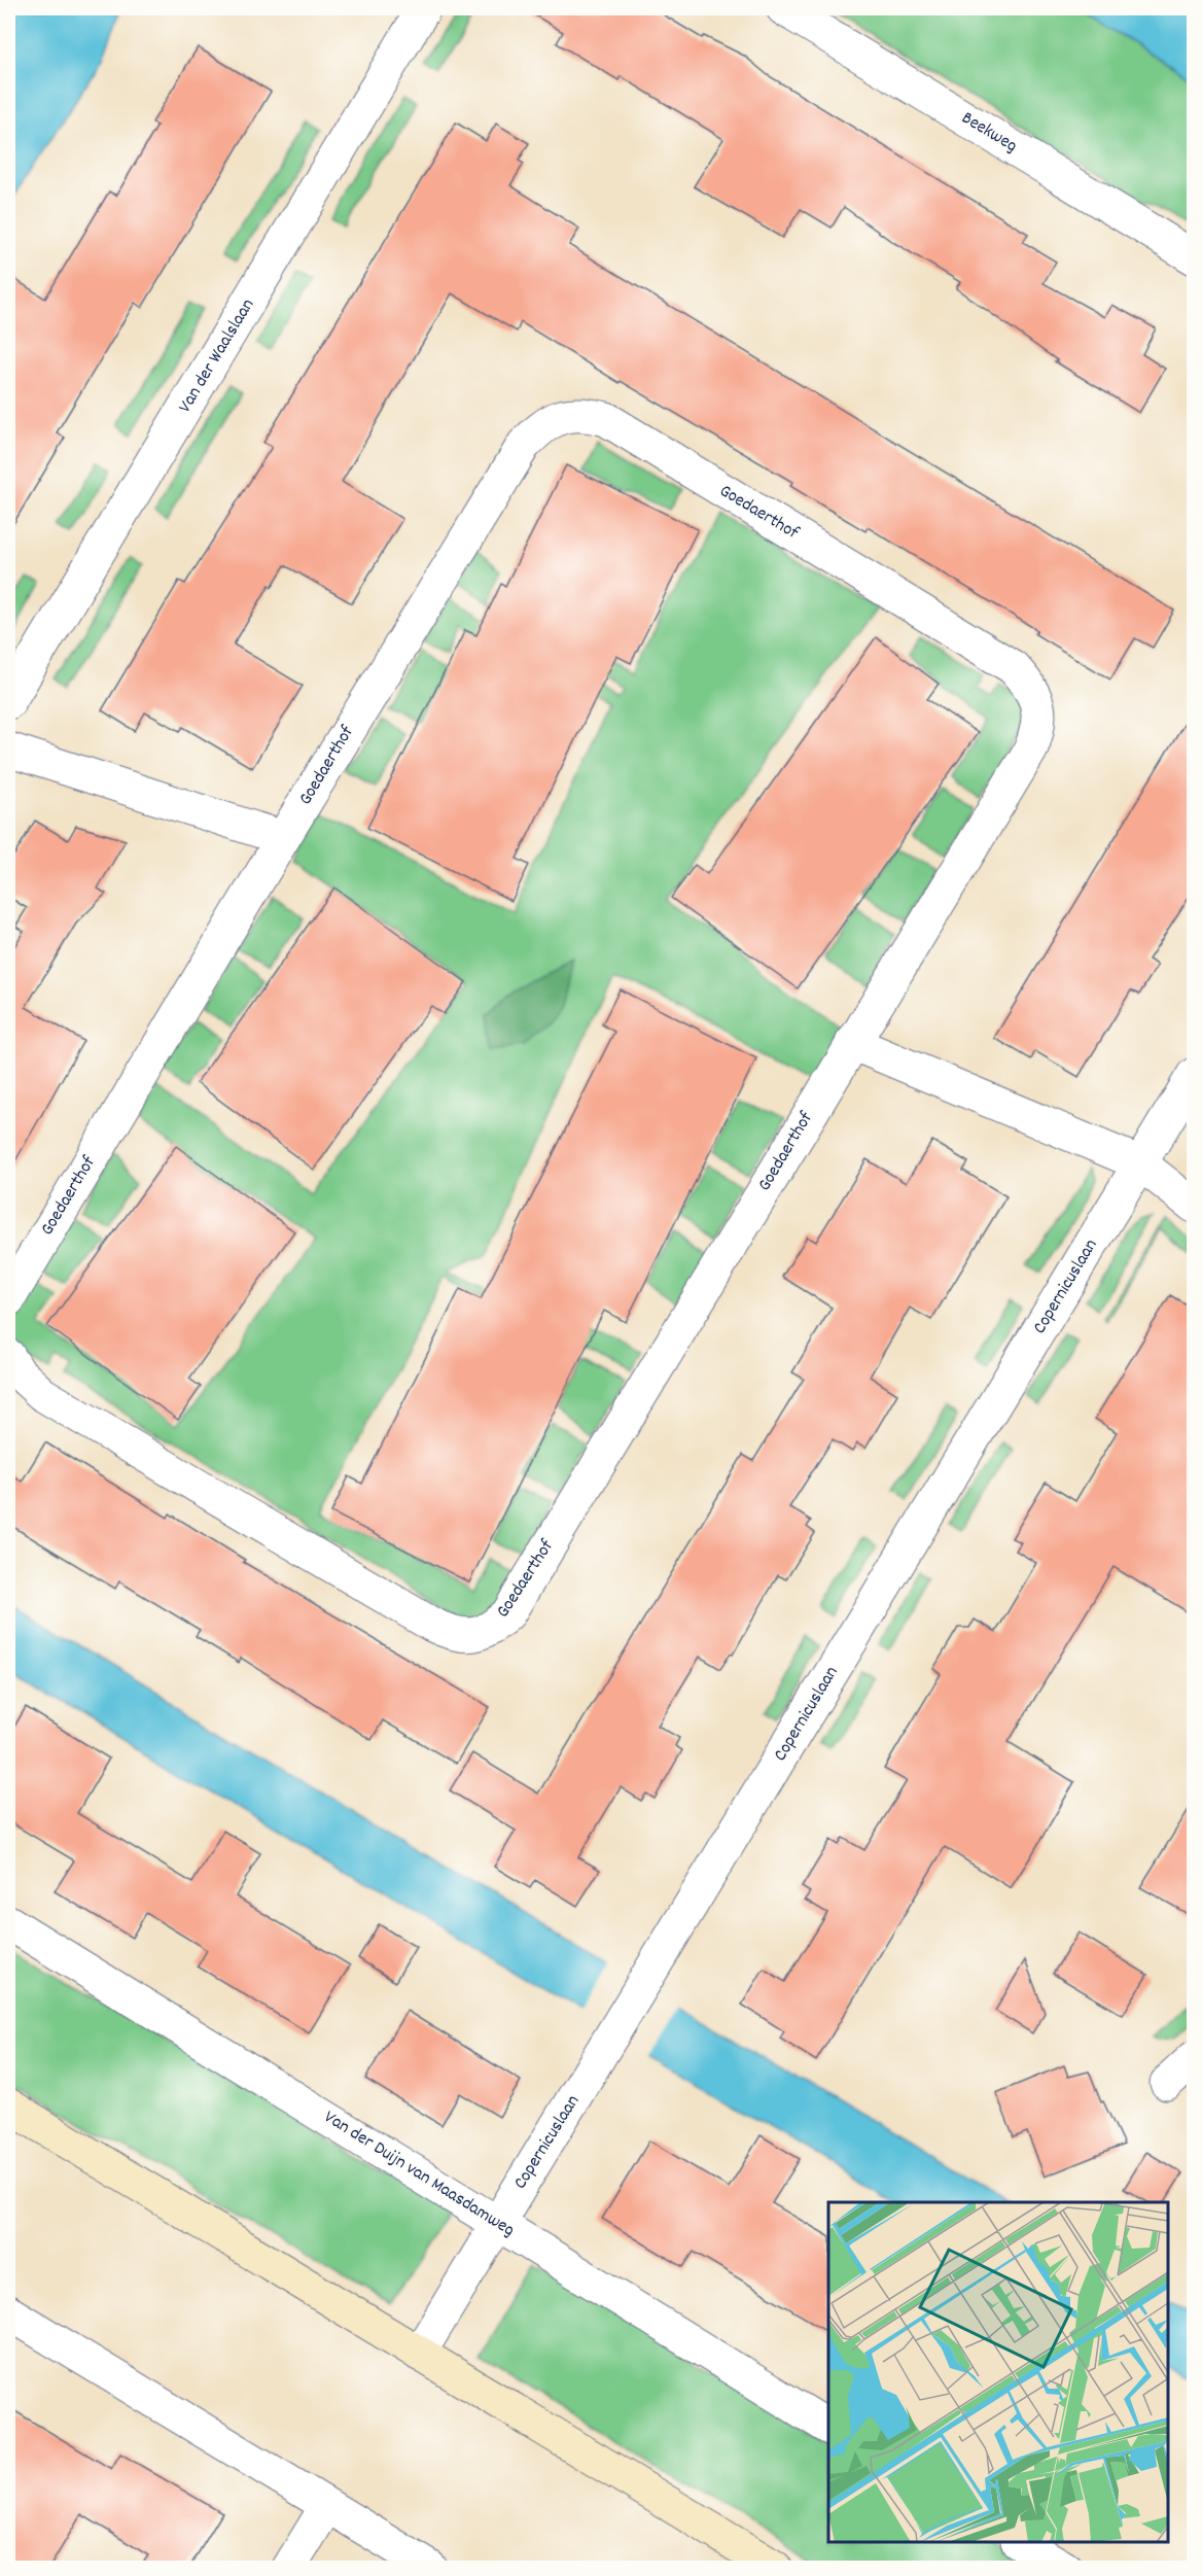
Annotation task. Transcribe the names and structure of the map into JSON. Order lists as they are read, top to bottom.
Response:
{
  "streets": {
    "street": [
      "Beekweg",
      "Van der Waalslaan",
      "Goedaerthof",
      "Copernicuslaan",
      "Van der Duijn van Maasdamweg"
    ]
  },
  "crossings": [
    ["Copernicuslaan", "Van der Duijn van Maasdamweg"]
  ]
}
